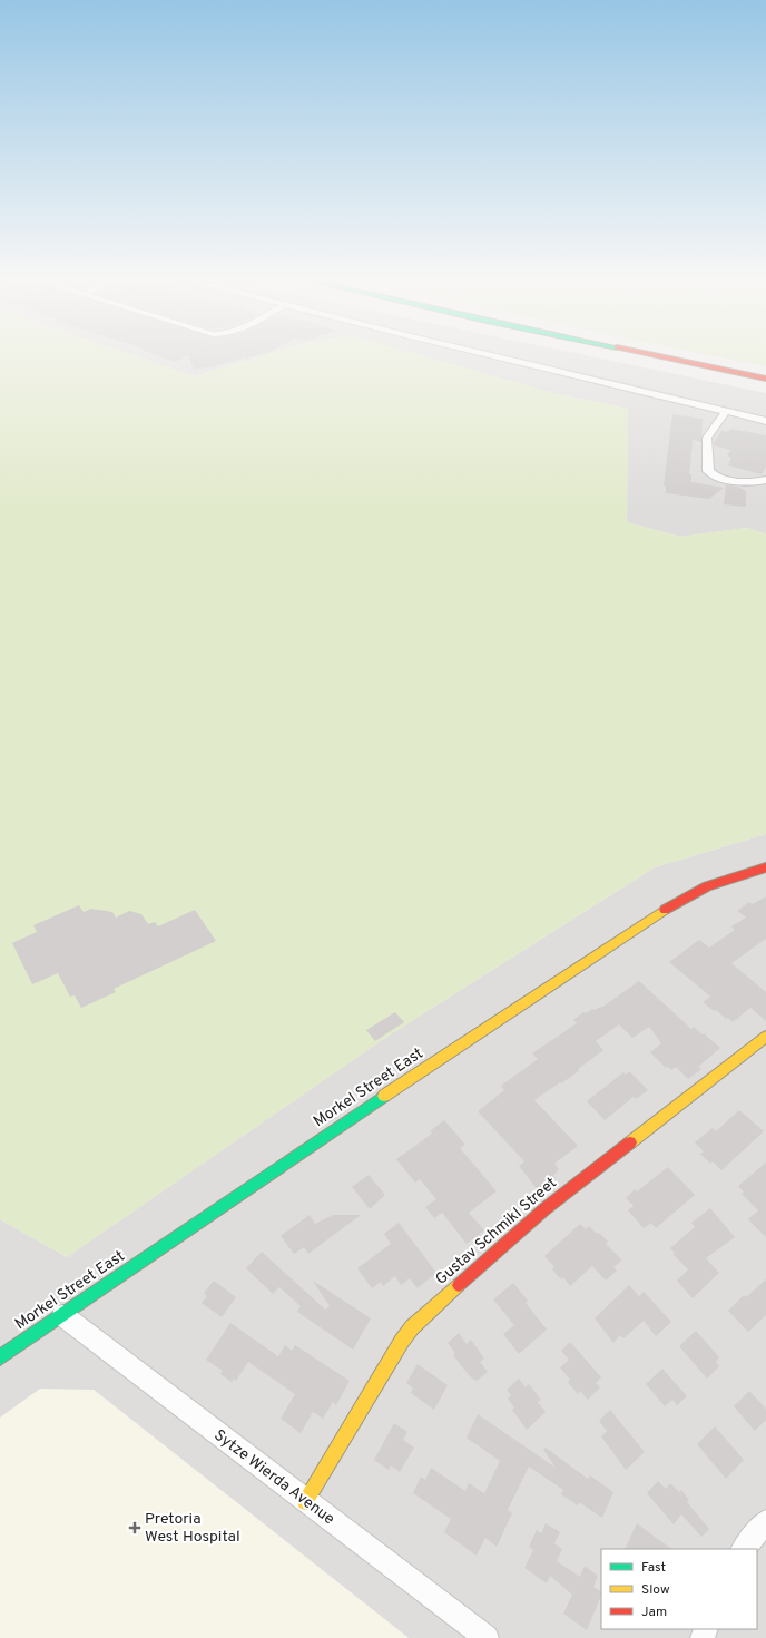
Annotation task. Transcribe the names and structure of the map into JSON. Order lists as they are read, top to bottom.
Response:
{
  "streets": {
    "main road": ["Morkel Street East", "Gustav Schmikl Street"],
    "street": ["Sytze Wierda Avenue"]
  },
  "crossings": [
    ["Morkel Street East", "Sytze Wierda Avenue"],
    ["Gustav Schmikl Street", "Sytze Wierda Avenue"]
  ],
  "places": {
    "health": ["Pretoria West Hospital"]
  },
  "legend": ["Fast", "Slow", "Jam"]
}
